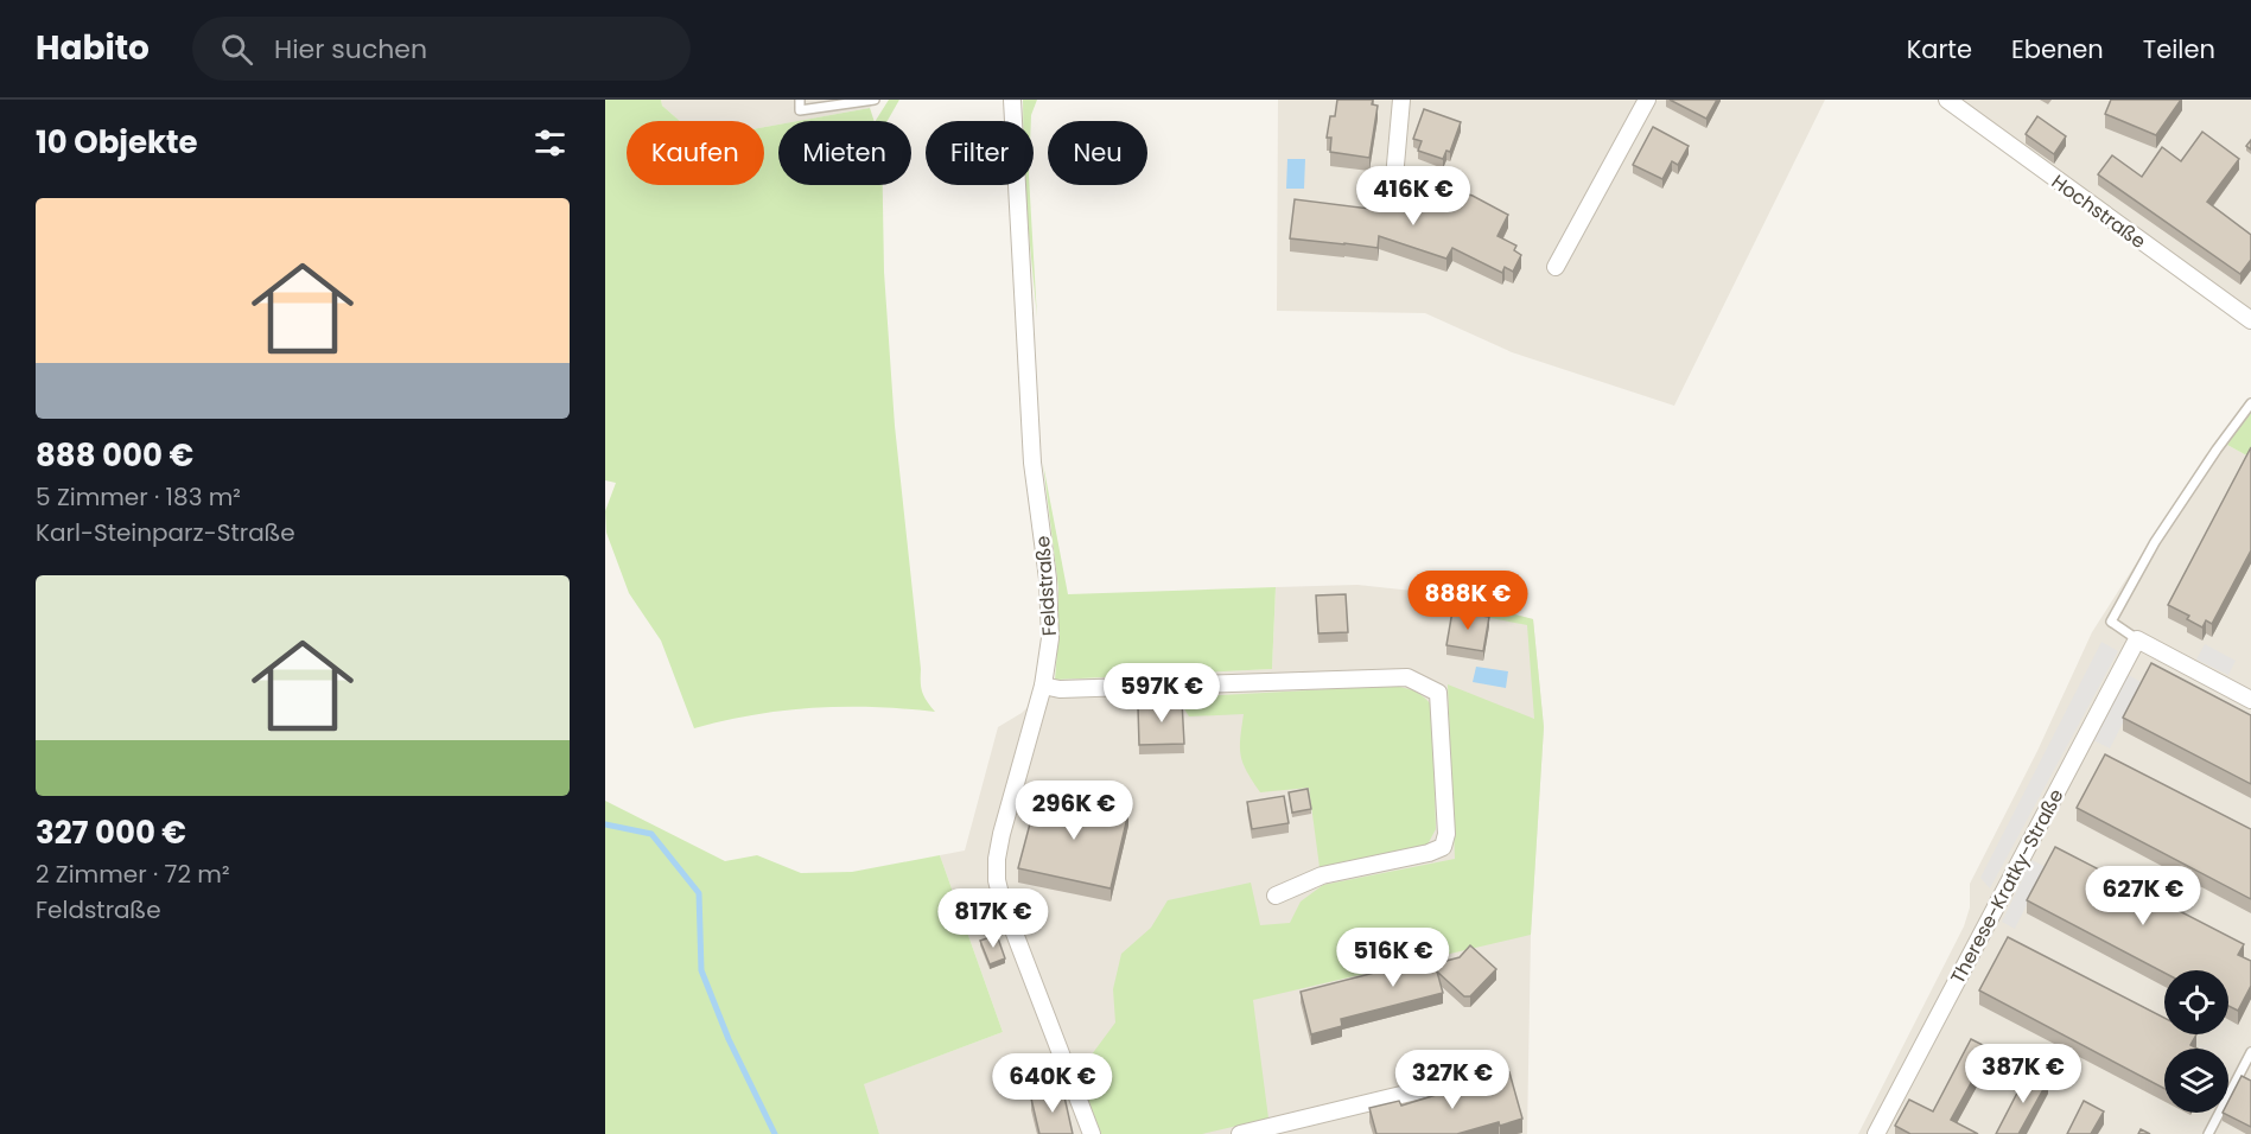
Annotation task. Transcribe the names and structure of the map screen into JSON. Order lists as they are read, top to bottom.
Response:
{
  "streets": {
    "street": ["Hochstraße", "Feldstraße", "Therese-Kratky-Straße"]
  },
  "page": {
    "header": "Habito",
    "search": "Hier suchen",
    "nav": ["Karte", "Ebenen", "Teilen"],
    "heading": "10 Objekte",
    "chip": [
      "Kaufen",
      "Mieten",
      "Filter",
      "Neu"
    ],
    "price": [
      "416K €",
      "888K €",
      "597K €",
      "296K €",
      "627K €",
      "817K €",
      "516K €",
      "387K €",
      "327K €",
      "640K €"
    ],
    "list": [
      {
        "name": "888 000 €",
        "note": "5 Zimmer · 183 m² · Karl-Steinparz-Straße"
      },
      {
        "name": "327 000 €",
        "note": "2 Zimmer · 72 m² · Feldstraße"
      }
    ]
  }
}
